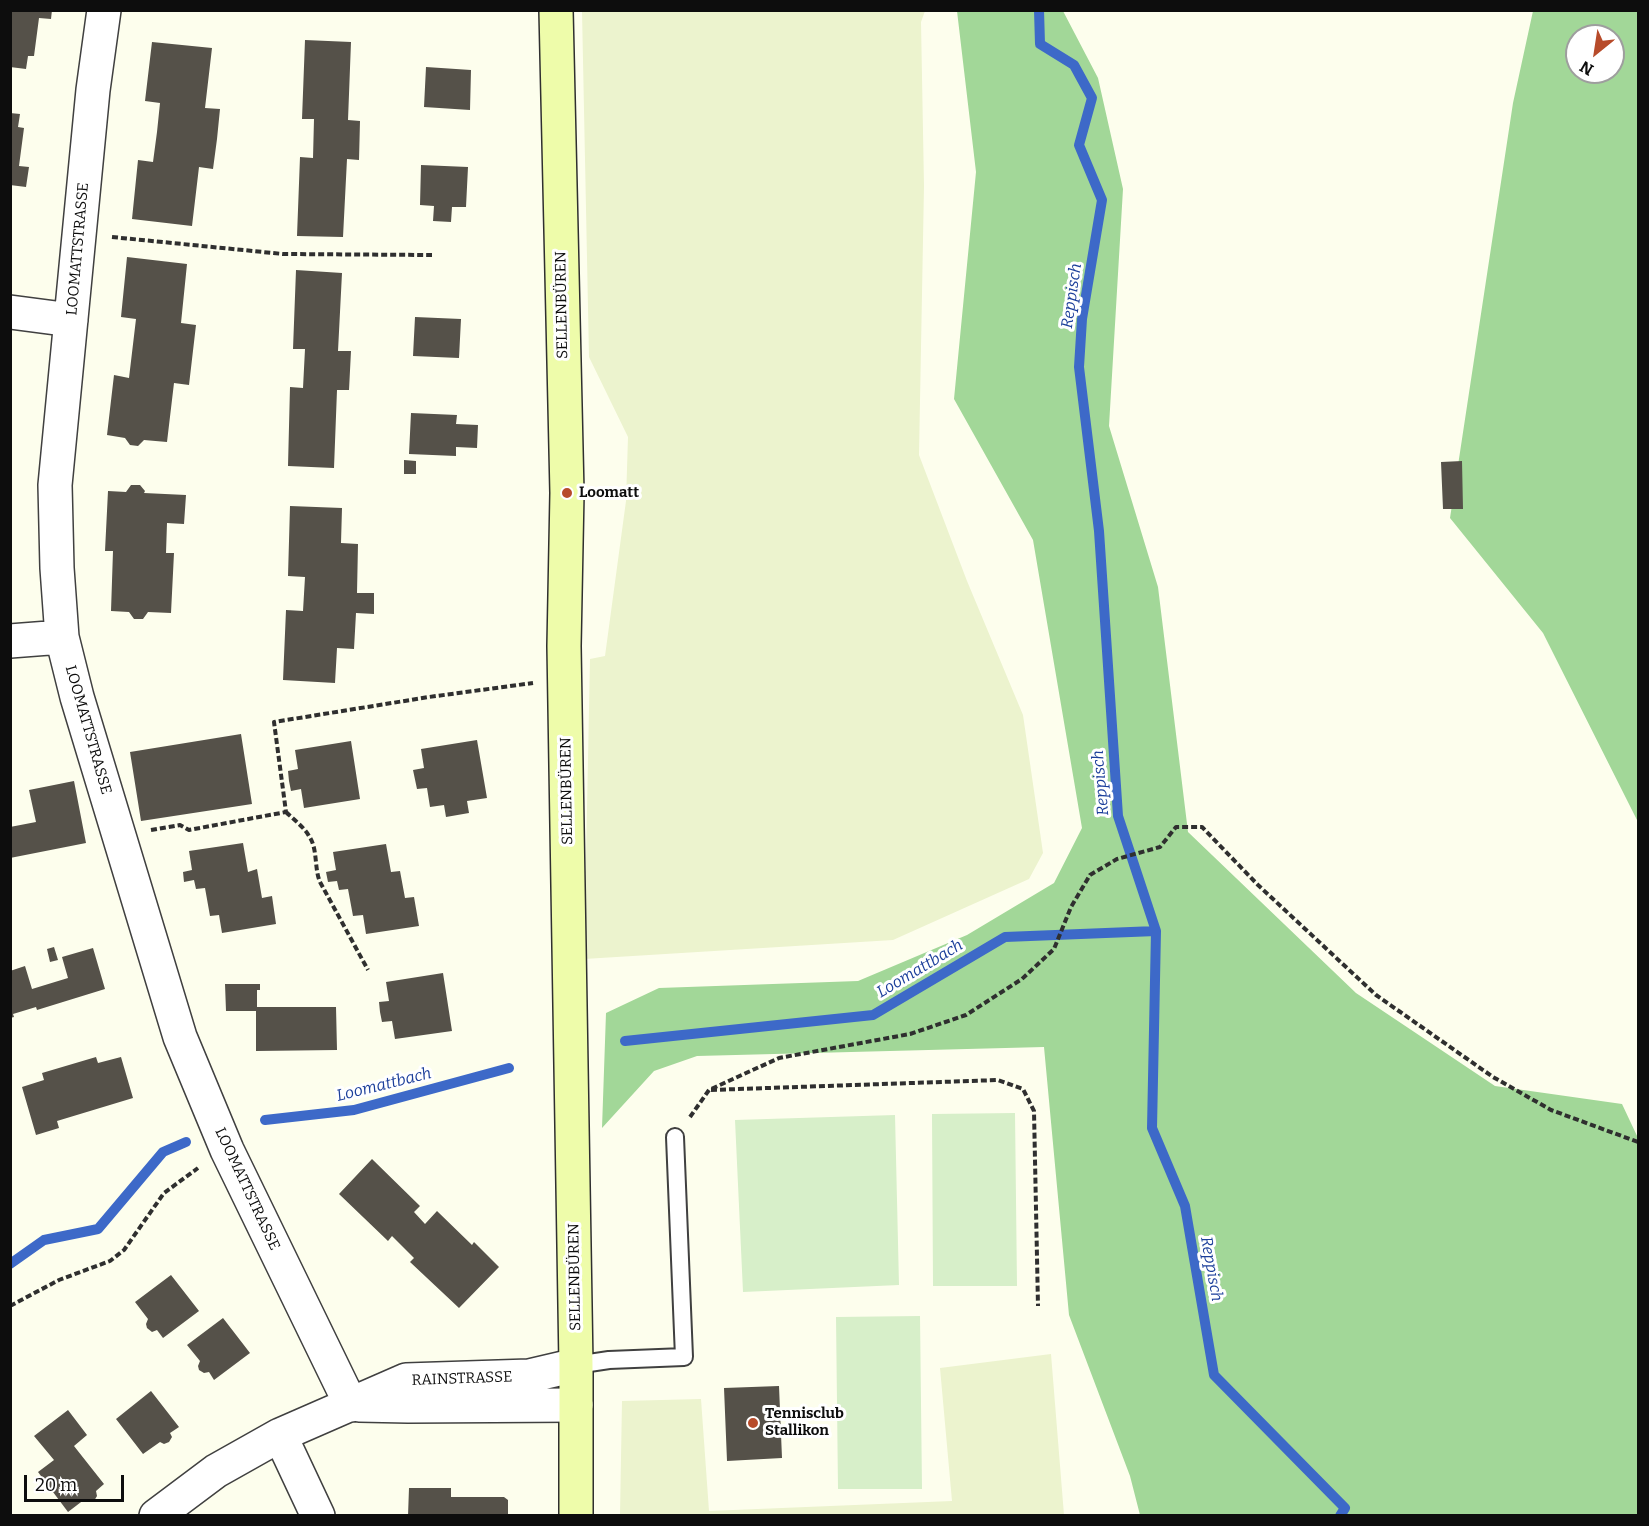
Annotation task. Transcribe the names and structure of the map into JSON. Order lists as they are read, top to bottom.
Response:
{
  "streets": {
    "main road": ["SELLENBÜREN"],
    "street": ["LOOMATTSTRASSE", "RAINSTRASSE"]
  },
  "crossings": [
    ["LOOMATTSTRASSE", "RAINSTRASSE"],
    ["SELLENBÜREN", "RAINSTRASSE"]
  ],
  "water": ["Reppisch", "Loomattbach"],
  "places": ["Loomatt", "Tennisclub Stallikon"],
  "scale_bar": "20 m",
  "north": "bottom left"
}
